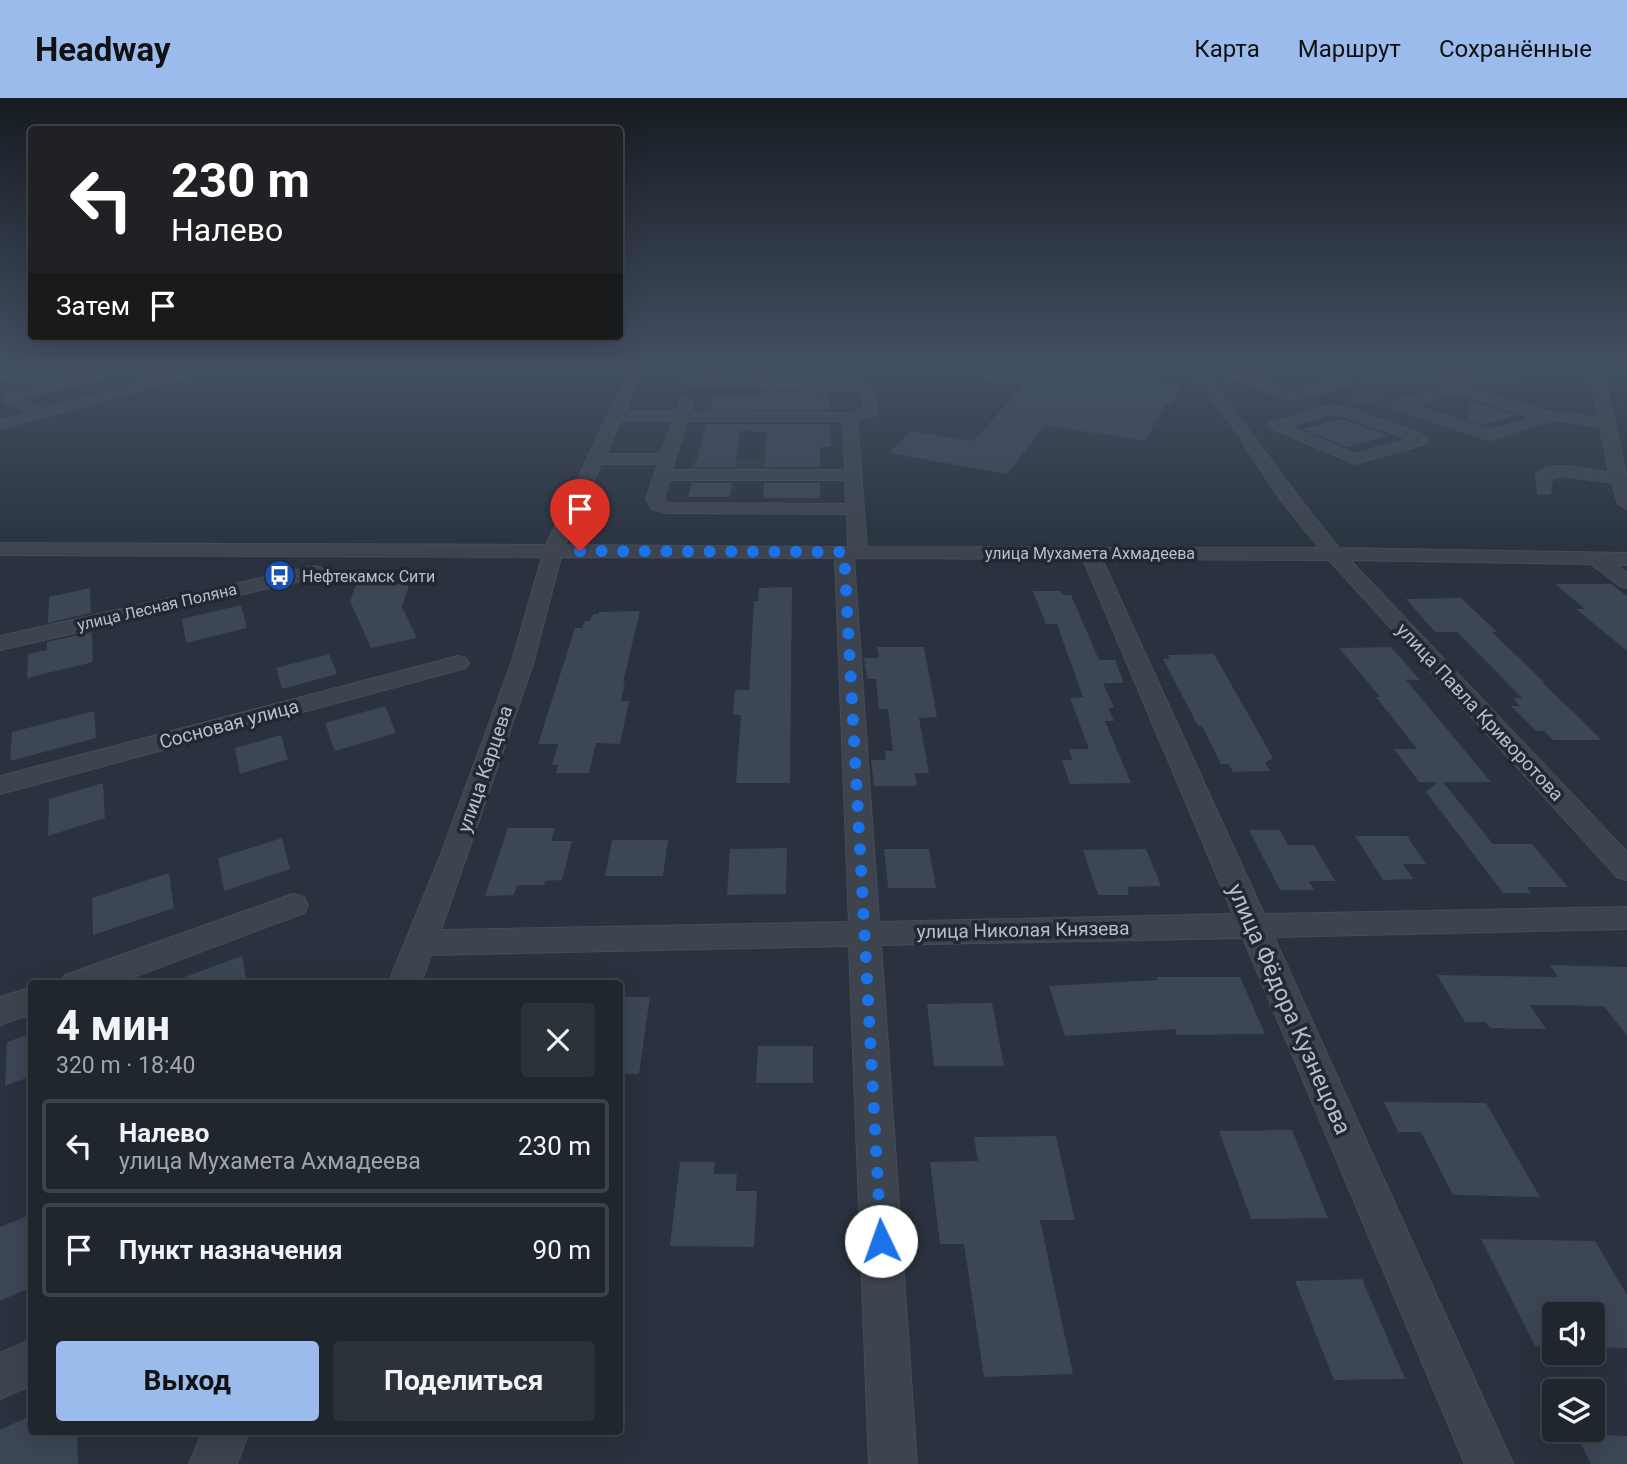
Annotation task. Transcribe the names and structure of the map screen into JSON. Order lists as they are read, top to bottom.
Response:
{
  "streets": {
    "street": [
      "улица Мухамета Ахмадеева",
      "улица Лесная Поляна",
      "улица Павла Криворотова",
      "Сосновая улица",
      "улица Карцева",
      "улица Николая Князева",
      "улица Фёдора Кузнецова"
    ]
  },
  "crossings": [
    ["улица Мухамета Ахмадеева", "улица Павла Криворотова"],
    ["улица Мухамета Ахмадеева", "улица Карцева"],
    ["улица Мухамета Ахмадеева", "улица Фёдора Кузнецова"],
    ["улица Карцева", "улица Николая Князева"],
    ["улица Николая Князева", "улица Фёдора Кузнецова"]
  ],
  "places": {
    "bus stop": ["Нефтекамск Сити"]
  },
  "page": {
    "header": "Headway",
    "nav": ["Карта", "Маршрут", "Сохранённые"],
    "turn": ["230 m", "Налево"],
    "then": "Затем",
    "heading": ["4 мин", "320 m · 18:40"],
    "list": [
      {
        "name": "Налево",
        "note": "улица Мухамета Ахмадеева",
        "value": "230 m"
      },
      {
        "name": "Пункт назначения",
        "value": "90 m"
      }
    ],
    "buttons": ["Выход", "Поделиться"]
  }
}
